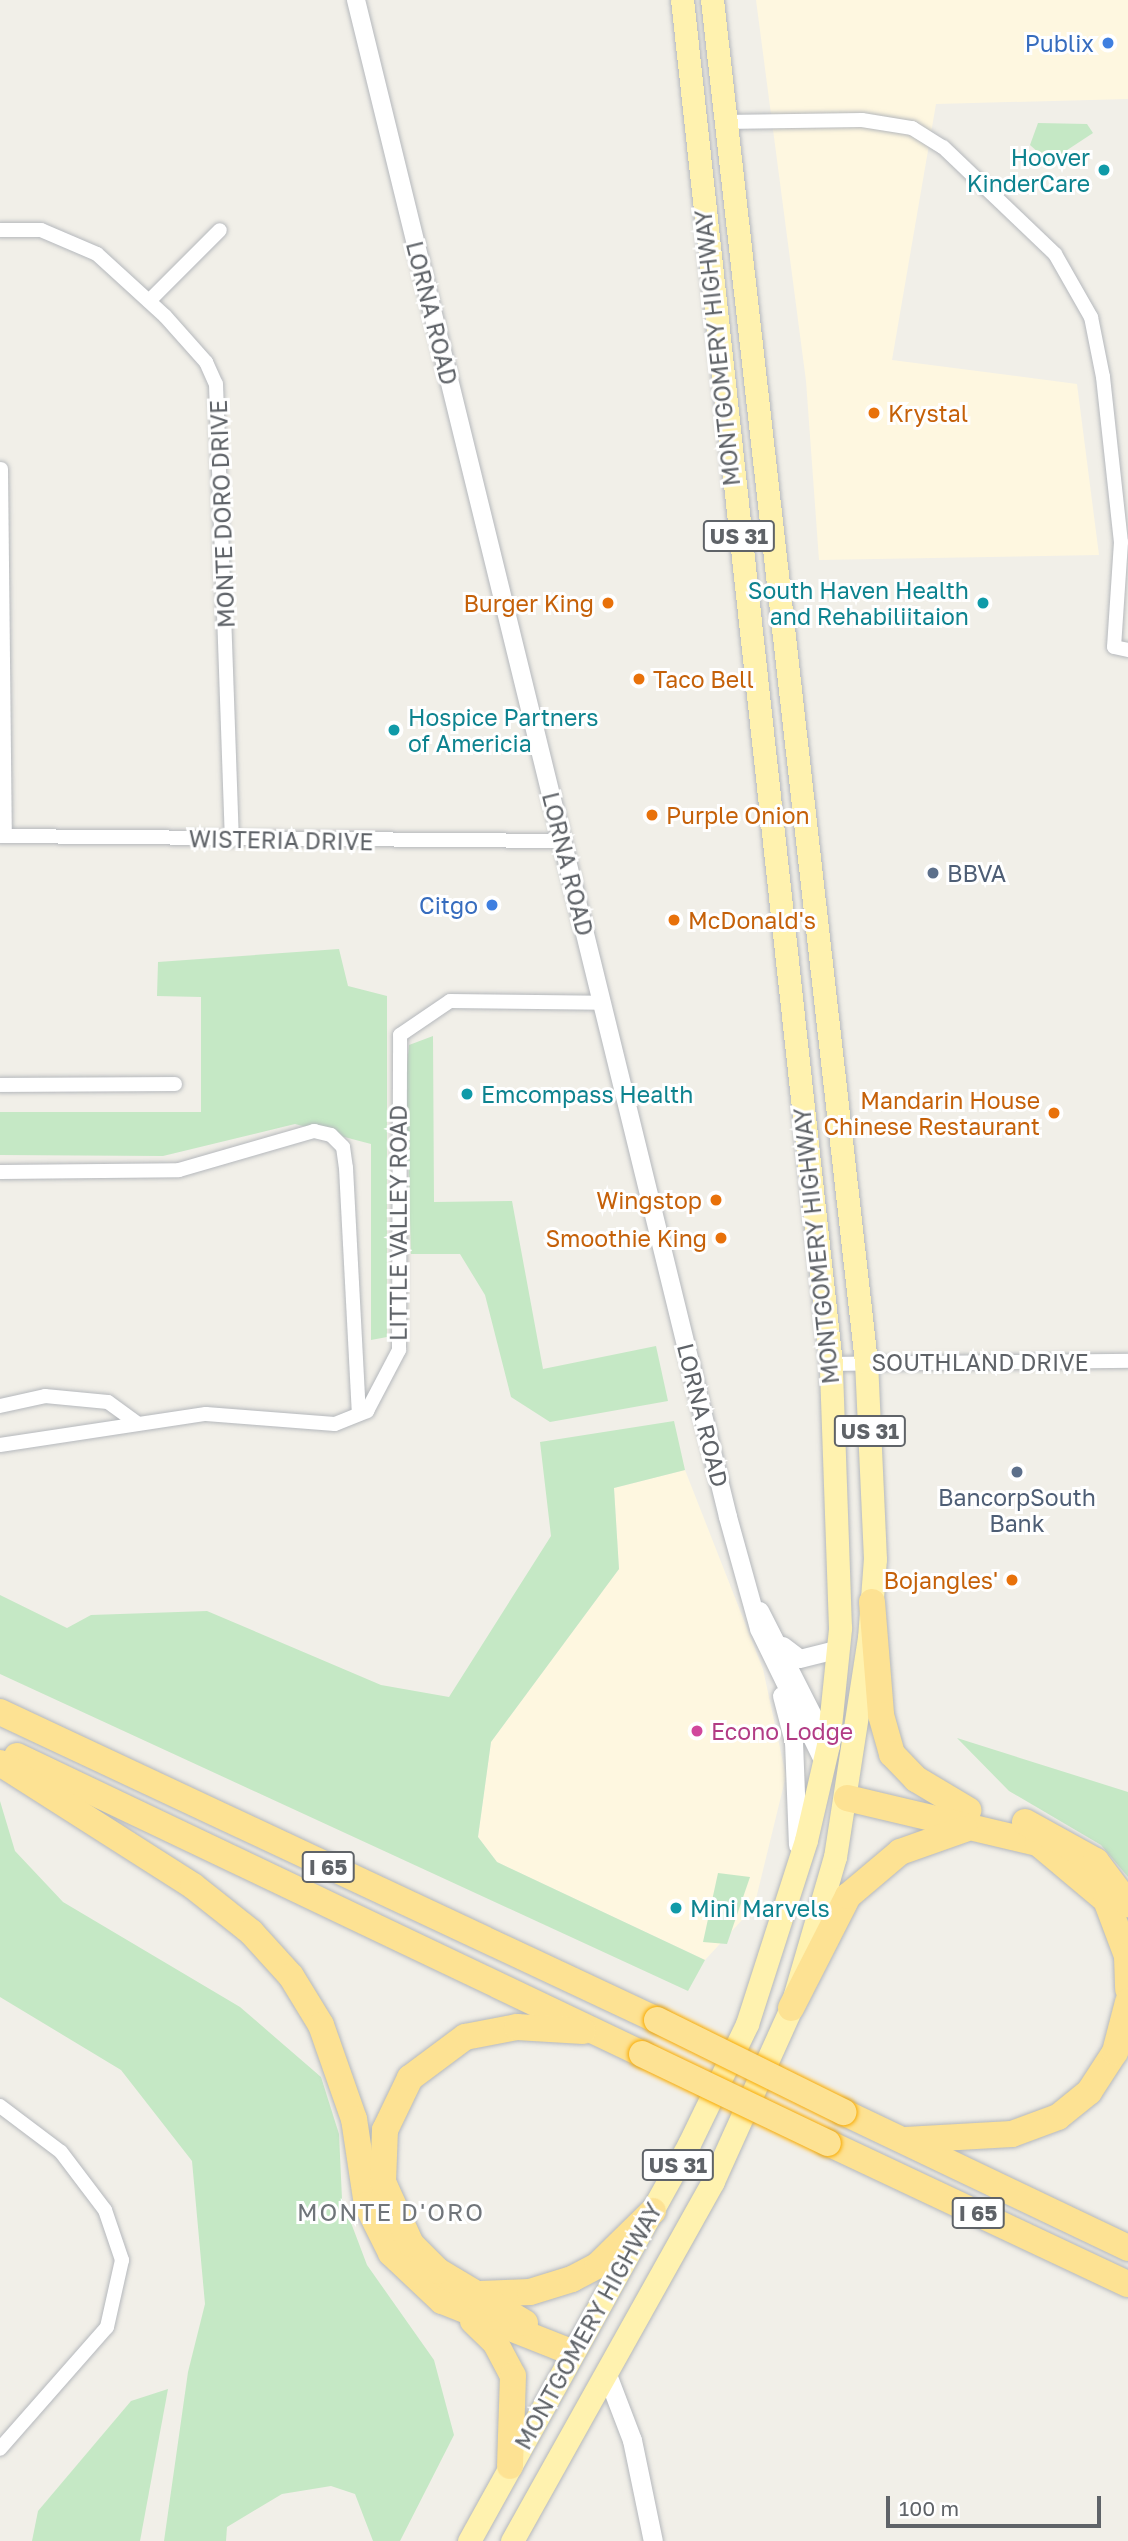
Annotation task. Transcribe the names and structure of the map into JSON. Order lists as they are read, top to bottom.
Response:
{
  "streets": {
    "highway": ["I 65"],
    "main road": ["MONTGOMERY HIGHWAY", "US 31"],
    "street": [
      "LORNA ROAD",
      "MONTE DORO DRIVE",
      "WISTERIA DRIVE",
      "LITTLE VALLEY ROAD",
      "SOUTHLAND DRIVE"
    ]
  },
  "crossings": [
    ["LORNA ROAD", "MONTGOMERY HIGHWAY"],
    ["LORNA ROAD", "WISTERIA DRIVE"],
    ["LORNA ROAD", "LITTLE VALLEY ROAD"],
    ["MONTGOMERY HIGHWAY", "SOUTHLAND DRIVE"],
    ["MONTE DORO DRIVE", "WISTERIA DRIVE"]
  ],
  "districts": ["MONTE D'ORO"],
  "places": [
    "Publix",
    "Hoover KinderCare",
    "Krystal",
    "Burger King",
    "South Haven Health and Rehabiliitaion",
    "Taco Bell",
    "Hospice Partners of Americia",
    "Purple Onion",
    "BBVA",
    "Citgo",
    "McDonald's",
    "Emcompass Health",
    "Mandarin House Chinese Restaurant",
    "Wingstop",
    "Smoothie King",
    "BancorpSouth Bank",
    "Bojangles'",
    "Econo Lodge",
    "Mini Marvels"
  ],
  "scale_bar": "100 m"
}
